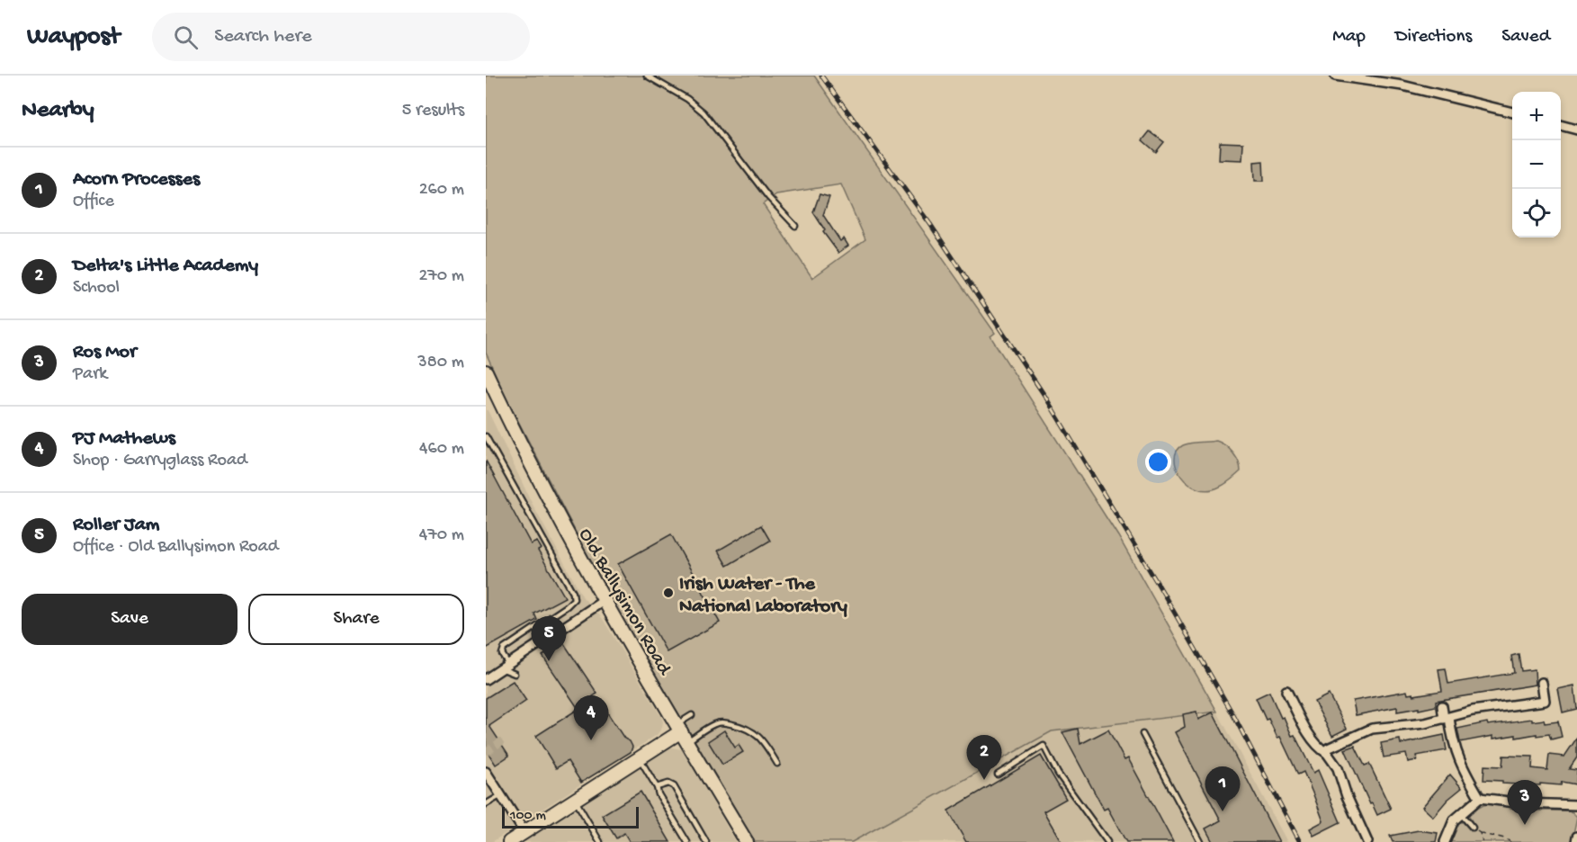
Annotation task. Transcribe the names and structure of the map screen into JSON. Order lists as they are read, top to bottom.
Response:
{
  "streets": {
    "street": ["Old Ballysimon Road"]
  },
  "places": ["Irish Water - The National Laboratory"],
  "scale_bar": "100 m",
  "page": {
    "header": "Waypost",
    "search": "Search here",
    "nav": ["Map", "Directions", "Saved"],
    "heading": ["Nearby", "5 results"],
    "map_buttons": ["+", "−"],
    "list": [
      {
        "mark": "1",
        "name": "Acorn Processes",
        "note": "Office",
        "value": "260 m"
      },
      {
        "mark": "2",
        "name": "Delta's Little Academy",
        "note": "School",
        "value": "270 m"
      },
      {
        "mark": "3",
        "name": "Ros Mor",
        "note": "Park",
        "value": "380 m"
      },
      {
        "mark": "4",
        "name": "PJ Mathews",
        "note": "Shop · Garryglass Road",
        "value": "460 m"
      },
      {
        "mark": "5",
        "name": "Roller Jam",
        "note": "Office · Old Ballysimon Road",
        "value": "470 m"
      }
    ],
    "buttons": ["Save", "Share"],
    "pins": [
      "5",
      "4",
      "2",
      "1",
      "3"
    ],
    "scale": "100 m"
  }
}
